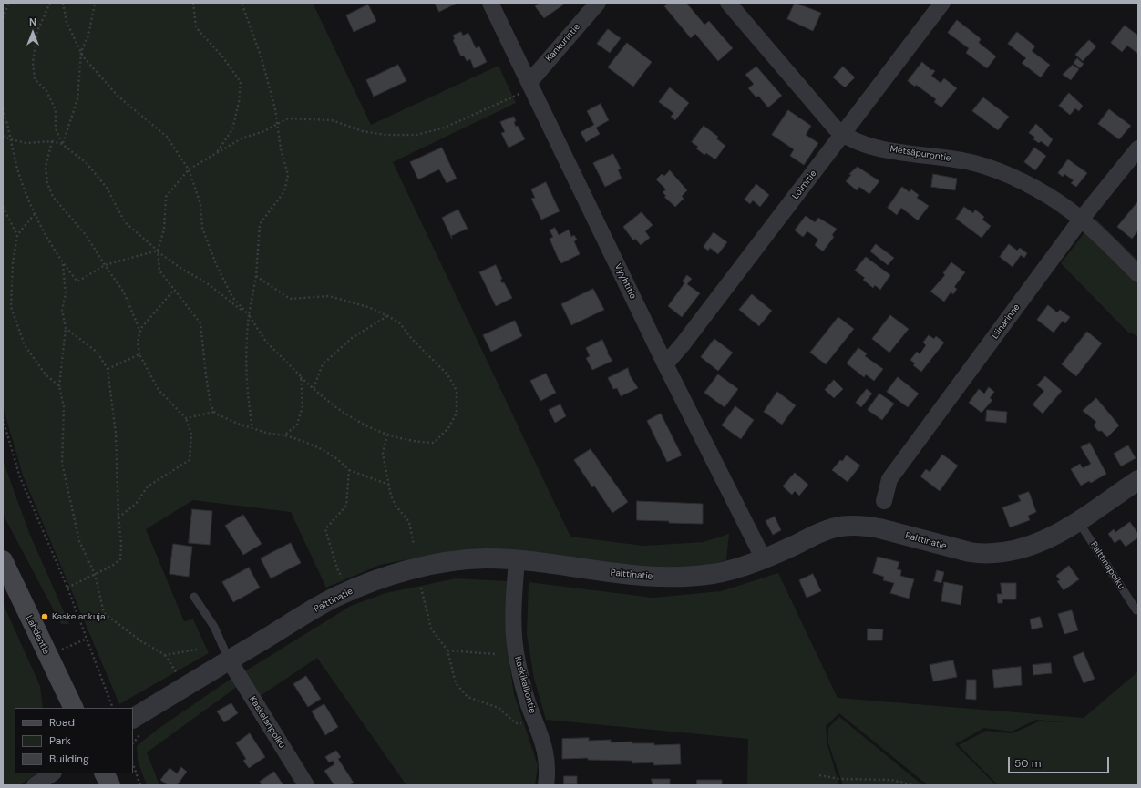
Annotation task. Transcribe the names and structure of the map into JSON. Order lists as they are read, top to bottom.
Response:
{
  "streets": {
    "main road": ["Lahdentie"],
    "street": [
      "Kankurintie",
      "Metsäpurontie",
      "Loimitie",
      "Vyyhtitie",
      "Liinarinne",
      "Palttinatie",
      "Kaskikalliontie",
      "Kaskelanpolku"
    ],
    "lane": ["Palttinapolku"]
  },
  "crossings": [
    ["Kankurintie", "Vyyhtitie"],
    ["Metsäpurontie", "Loimitie"],
    ["Metsäpurontie", "Liinarinne"],
    ["Loimitie", "Vyyhtitie"],
    ["Vyyhtitie", "Palttinatie"],
    ["Palttinatie", "Palttinapolku"],
    ["Palttinatie", "Kaskikalliontie"],
    ["Palttinatie", "Kaskelanpolku"]
  ],
  "places": ["Kaskelankuja"],
  "legend": ["Road", "Park", "Building"],
  "scale_bar": "50 m",
  "north": "top"
}
